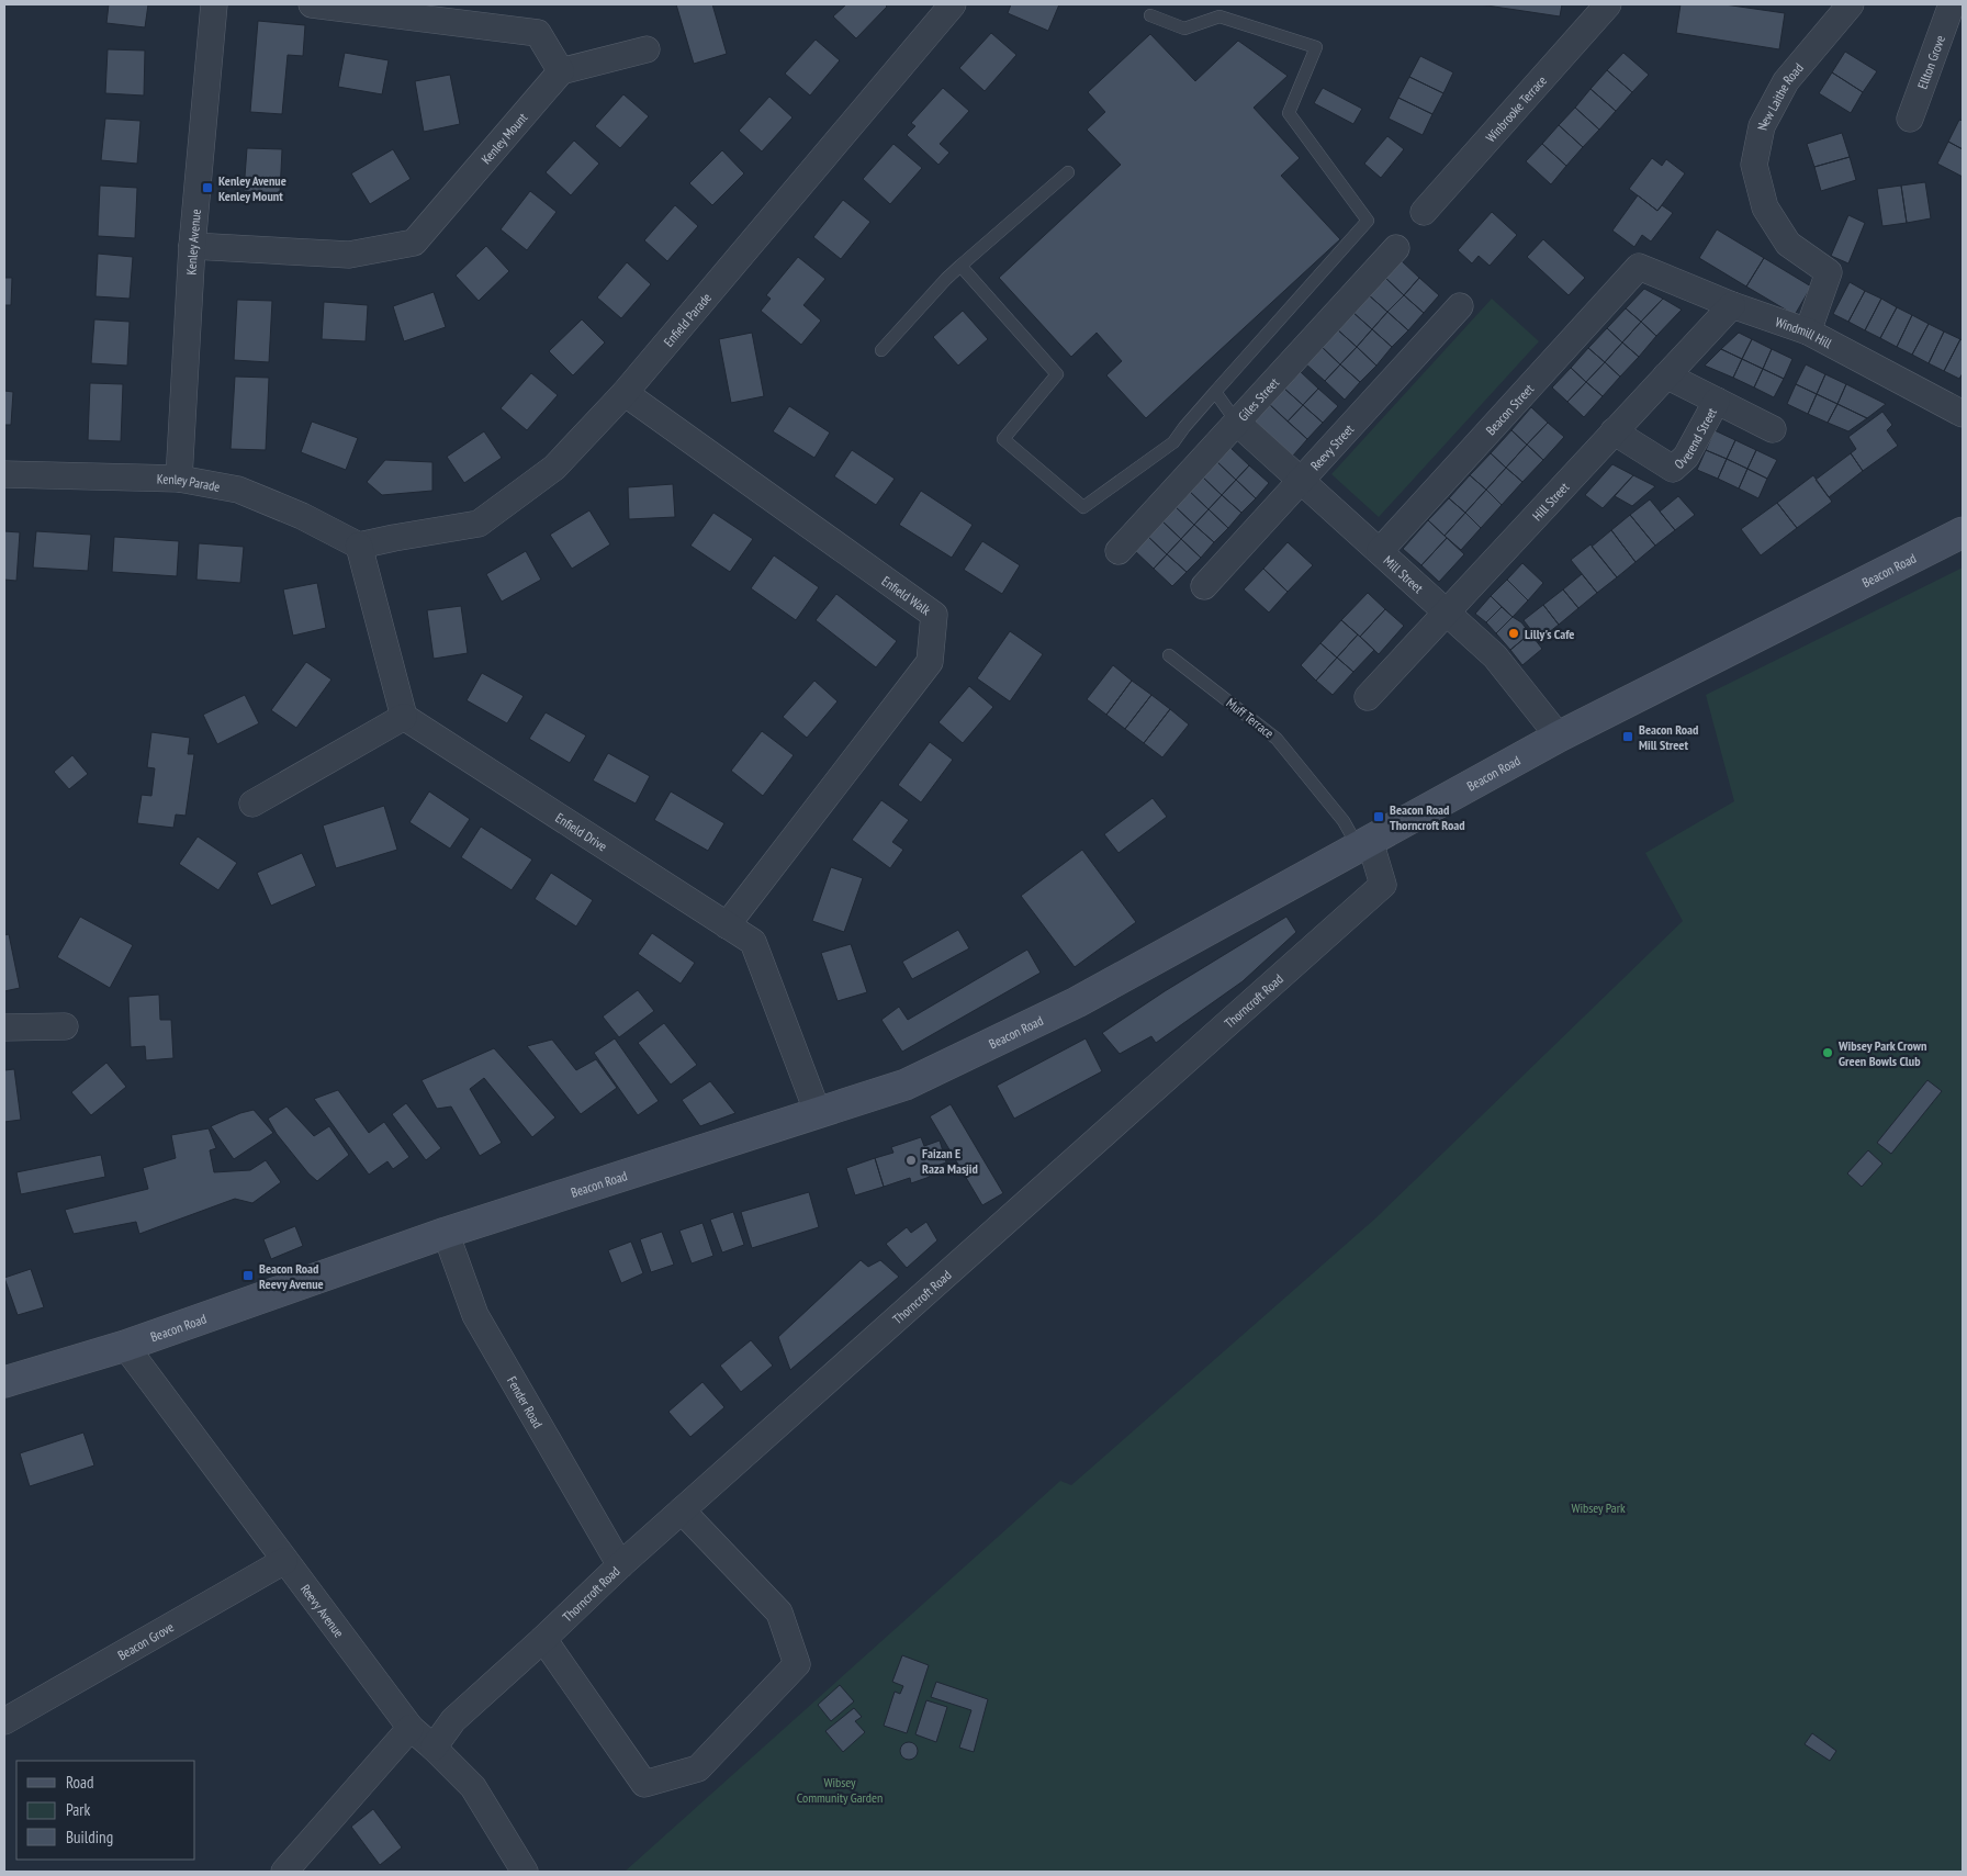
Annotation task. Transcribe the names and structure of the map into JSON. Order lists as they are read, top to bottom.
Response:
{
  "streets": {
    "main road": ["Beacon Road"],
    "street": [
      "Ellton Grove",
      "New Laithe Road",
      "Winbrooke Terrace",
      "Kenley Mount",
      "Kenley Avenue",
      "Enfield Parade",
      "Windmill Hill",
      "Giles Street",
      "Beacon Street",
      "Overend Street",
      "Reevy Street",
      "Kenley Parade",
      "Hill Street",
      "Mill Street",
      "Enfield Walk",
      "Enfield Drive",
      "Thorncroft Road",
      "Fender Road",
      "Reevy Avenue",
      "Beacon Grove"
    ],
    "lane": ["Muff Terrace"]
  },
  "crossings": [
    ["New Laithe Road", "Windmill Hill"],
    ["Kenley Mount", "Kenley Avenue"],
    ["Kenley Avenue", "Kenley Parade"],
    ["Enfield Parade", "Kenley Parade"],
    ["Enfield Parade", "Enfield Walk"],
    ["Windmill Hill", "Beacon Street"],
    ["Windmill Hill", "Hill Street"],
    ["Giles Street", "Mill Street"],
    ["Beacon Street", "Mill Street"],
    ["Overend Street", "Hill Street"],
    ["Reevy Street", "Mill Street"],
    ["Hill Street", "Mill Street"],
    ["Beacon Road", "Mill Street"],
    ["Beacon Road", "Muff Terrace"],
    ["Beacon Road", "Enfield Drive"],
    ["Beacon Road", "Thorncroft Road"],
    ["Beacon Road", "Fender Road"],
    ["Beacon Road", "Reevy Avenue"],
    ["Enfield Walk", "Enfield Drive"],
    ["Muff Terrace", "Thorncroft Road"],
    ["Thorncroft Road", "Fender Road"],
    ["Thorncroft Road", "Reevy Avenue"],
    ["Reevy Avenue", "Beacon Grove"]
  ],
  "parks": ["Wibsey Park", "Wibsey Community Garden"],
  "places": {
    "transit": [
      "Kenley Avenue Kenley Mount",
      "Beacon Road Mill Street",
      "Beacon Road Thorncroft Road",
      "Beacon Road Reevy Avenue"
    ],
    "other": ["Lilly's Cafe", "Wibsey Park Crown Green Bowls Club", "Faizan E Raza Masjid"]
  },
  "legend": ["Road", "Park", "Building"]
}
